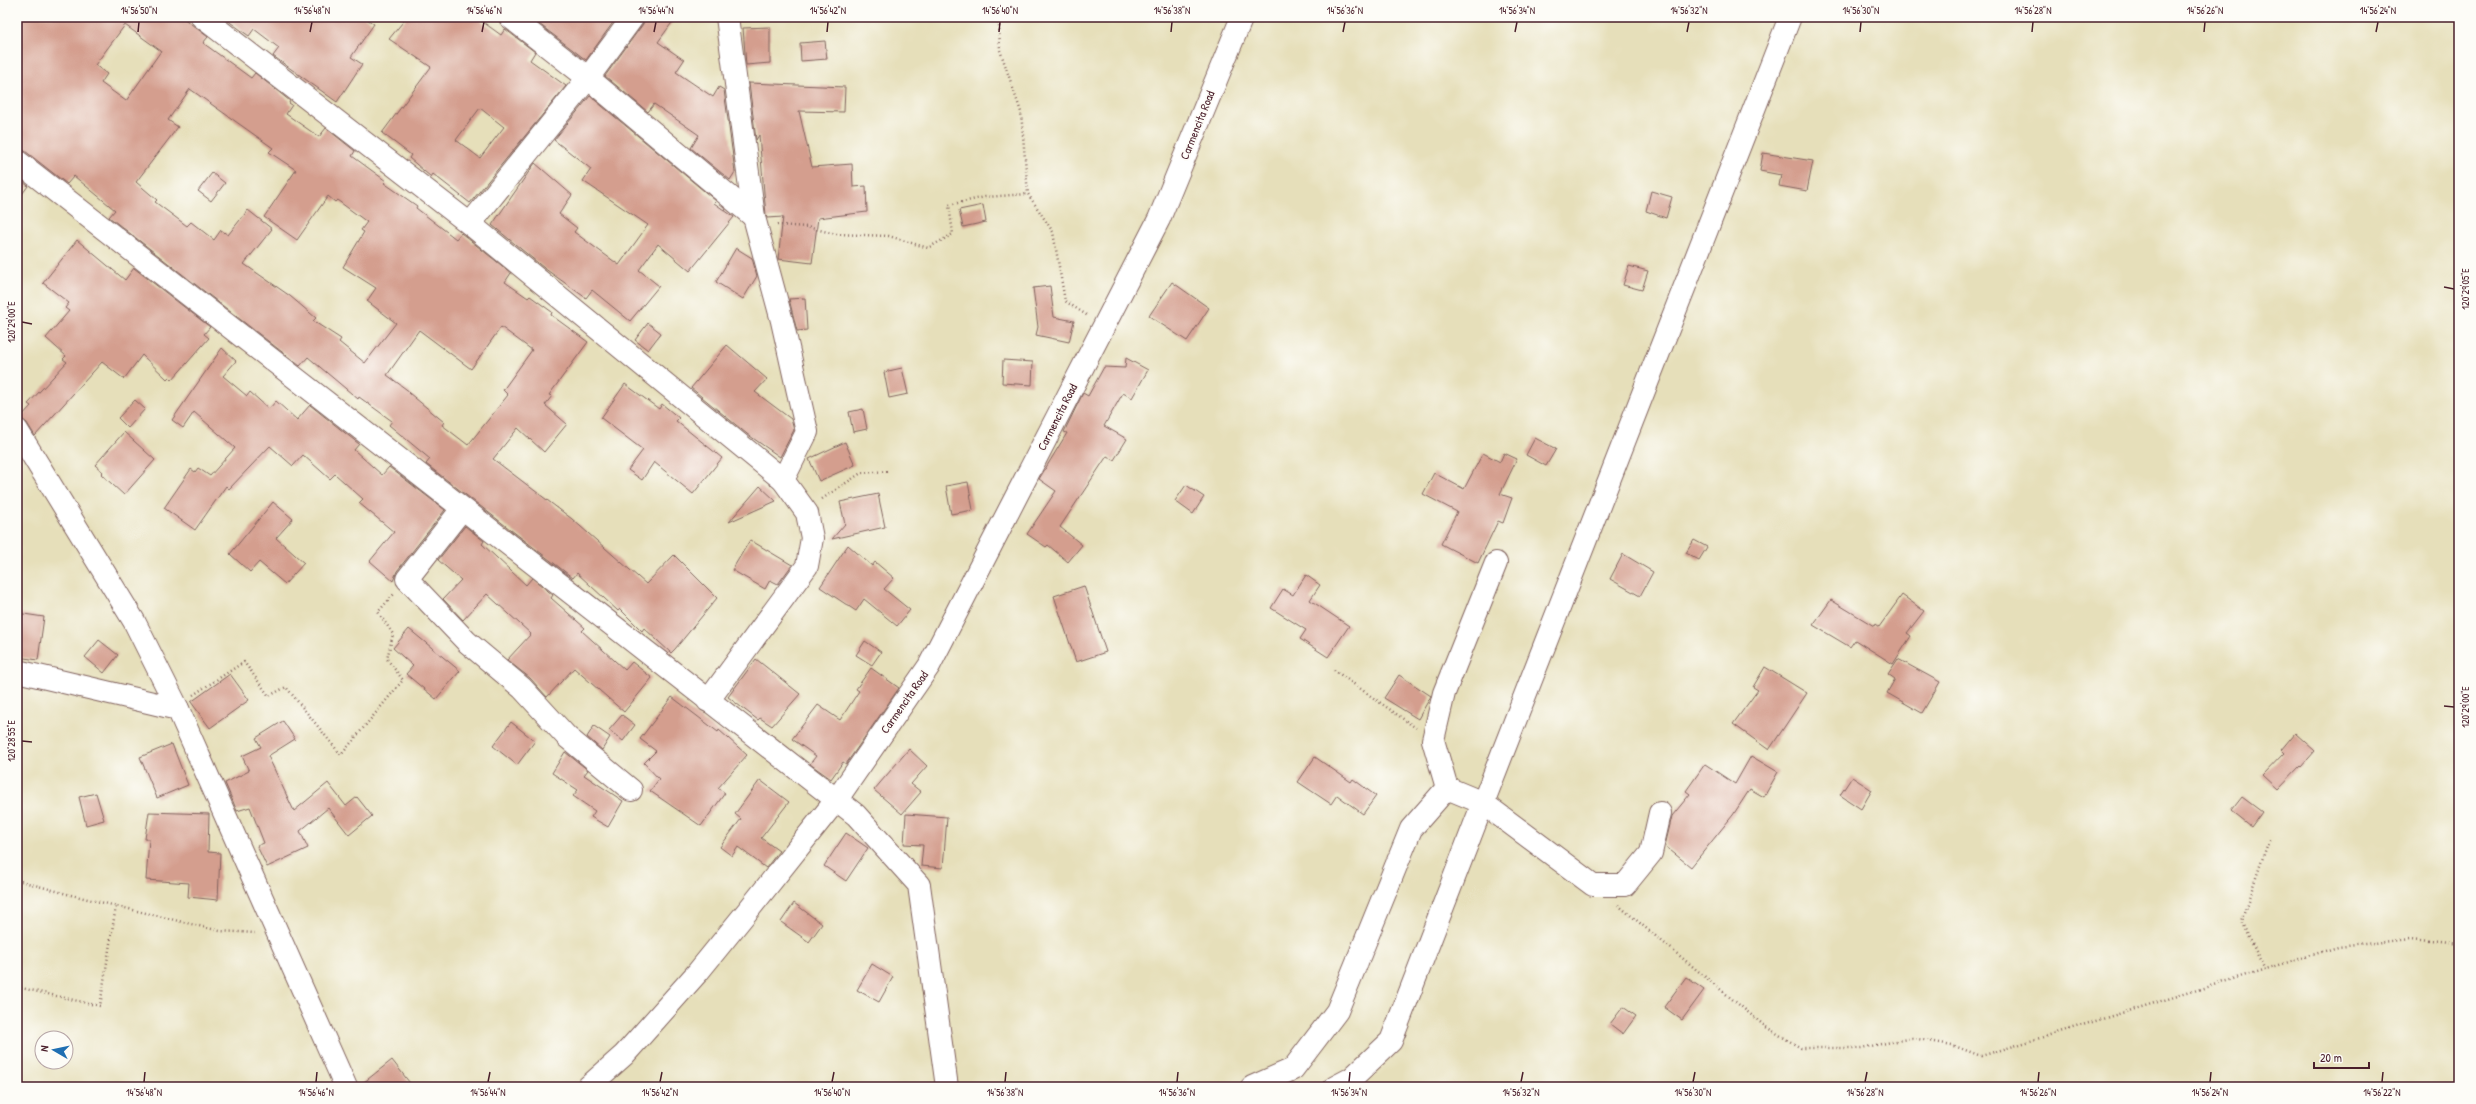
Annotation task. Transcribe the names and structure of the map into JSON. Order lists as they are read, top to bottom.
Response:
{
  "streets": {
    "street": ["Carmencita Road"]
  },
  "scale_bar": "20 m",
  "north": "left",
  "coordinates": [
    "14°56'50\"N",
    "14°56'48\"N",
    "14°56'46\"N",
    "14°56'44\"N",
    "14°56'42\"N",
    "14°56'40\"N",
    "14°56'38\"N",
    "14°56'36\"N",
    "14°56'34\"N",
    "14°56'32\"N",
    "14°56'30\"N",
    "14°56'28\"N",
    "14°56'26\"N",
    "14°56'24\"N",
    "120°29'05\"E",
    "120°29'00\"E",
    "120°28'55\"E",
    "14°56'22\"N"
  ]
}
